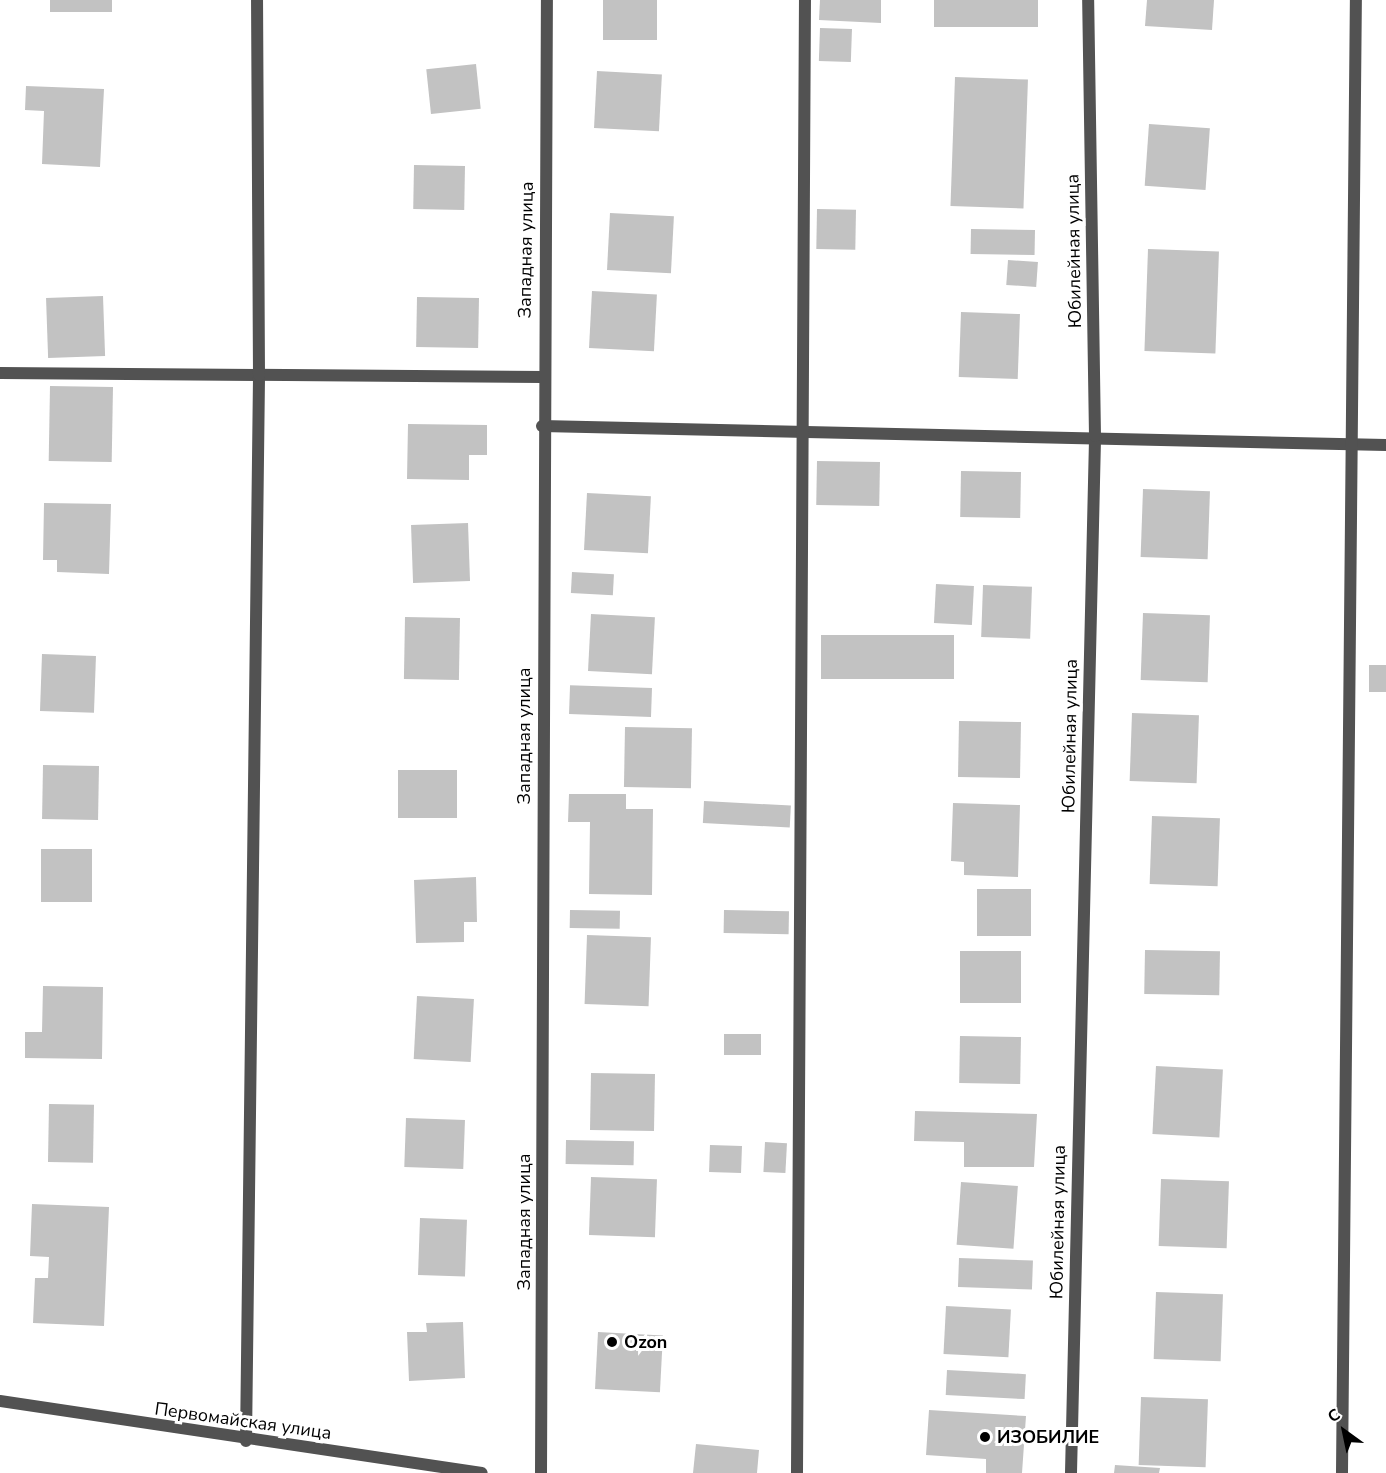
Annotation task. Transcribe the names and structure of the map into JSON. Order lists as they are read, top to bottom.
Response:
{
  "streets": {
    "street": ["Западная улица", "Юбилейная улица", "Первомайская улица"]
  },
  "places": ["Ozon", "ИЗОБИЛИЕ"],
  "north": "top left"
}
